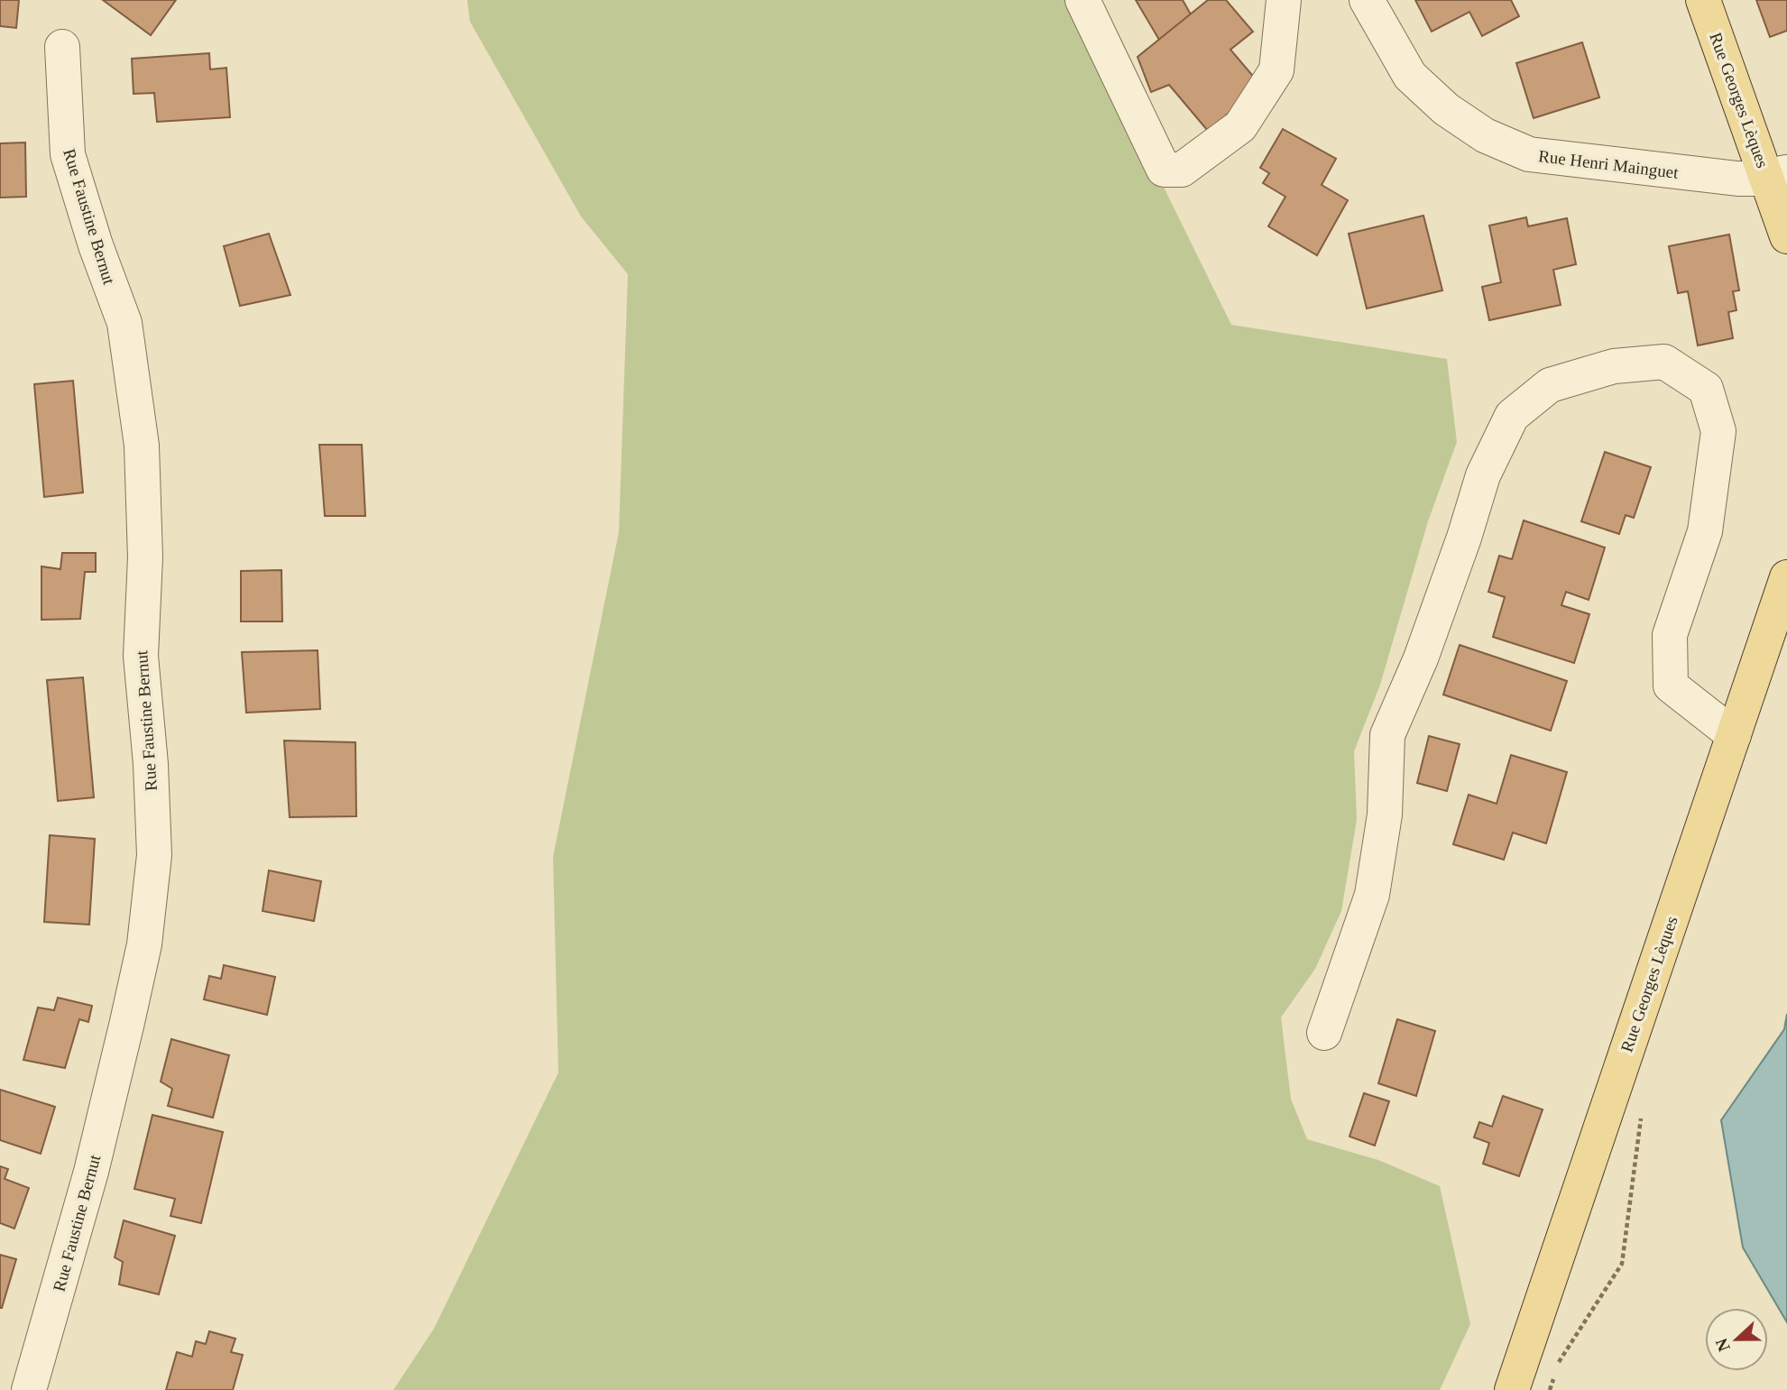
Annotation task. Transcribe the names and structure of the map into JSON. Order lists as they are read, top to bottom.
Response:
{
  "streets": {
    "main road": ["Rue Georges Lèques"],
    "street": ["Rue Henri Mainguet", "Rue Faustine Bernut"]
  },
  "crossings": [
    ["Rue Georges Lèques", "Rue Henri Mainguet"]
  ],
  "north": "left"
}
